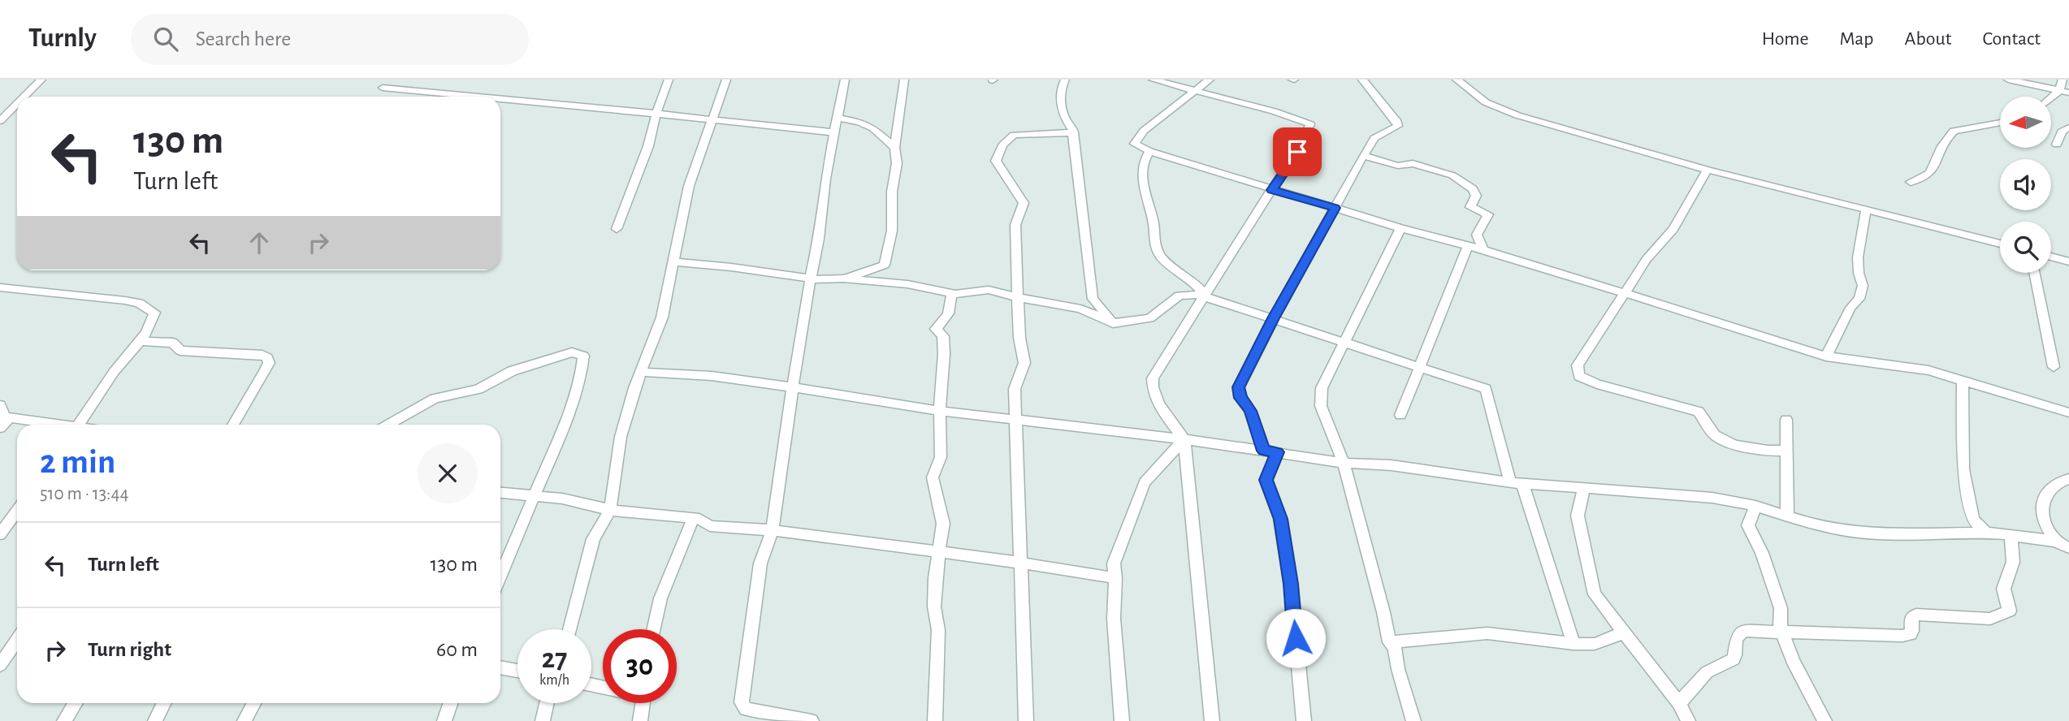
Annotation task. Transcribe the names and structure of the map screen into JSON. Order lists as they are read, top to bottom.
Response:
{
  "north": "left",
  "page": {
    "header": "Turnly",
    "search": "Search here",
    "nav": [
      "Home",
      "Map",
      "About",
      "Contact"
    ],
    "turn": ["130 m", "Turn left"],
    "heading": ["2 min", "510 m · 13:44"],
    "list": [
      {
        "name": "Turn left",
        "value": "130 m"
      },
      {
        "name": "Turn right",
        "value": "60 m"
      }
    ],
    "speed": "27 km/h",
    "limit": "30"
  }
}
